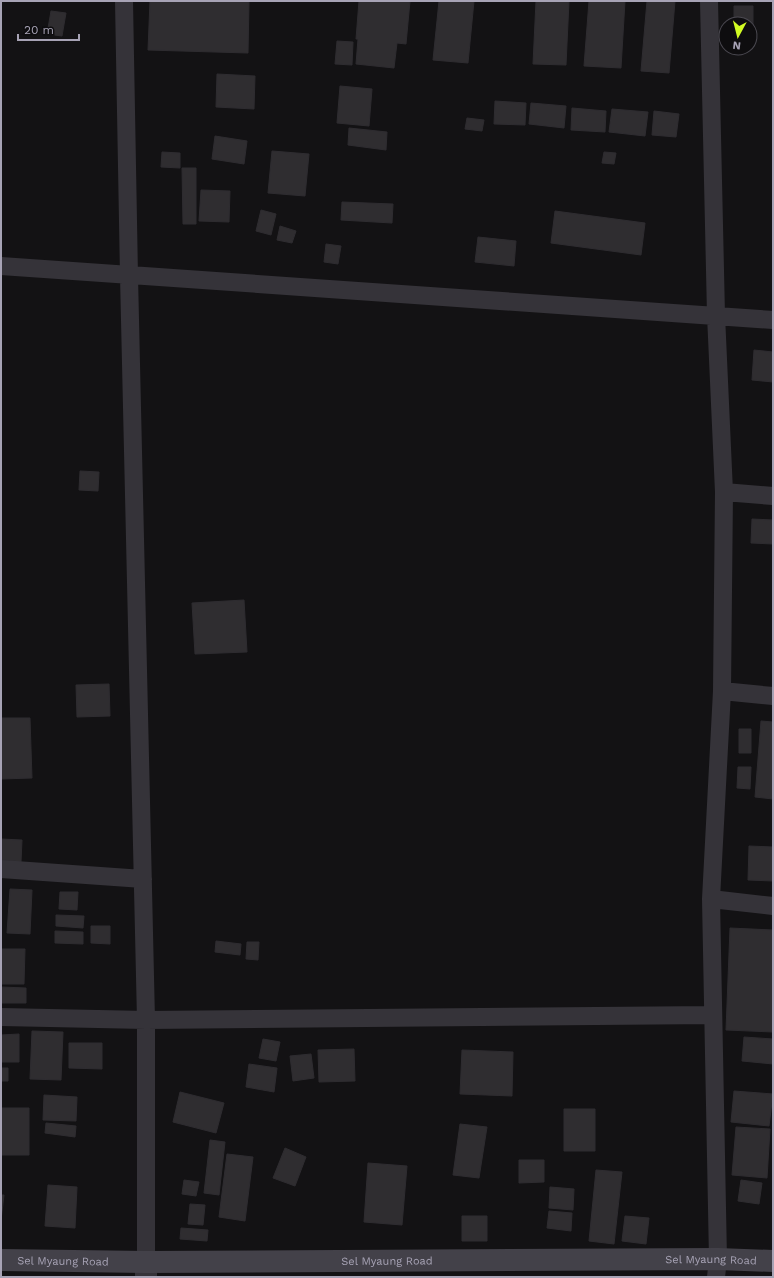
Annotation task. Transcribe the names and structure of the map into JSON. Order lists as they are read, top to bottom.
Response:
{
  "streets": {
    "main road": ["Sel Myaung Road"]
  },
  "scale_bar": "20 m",
  "north": "bottom"
}
